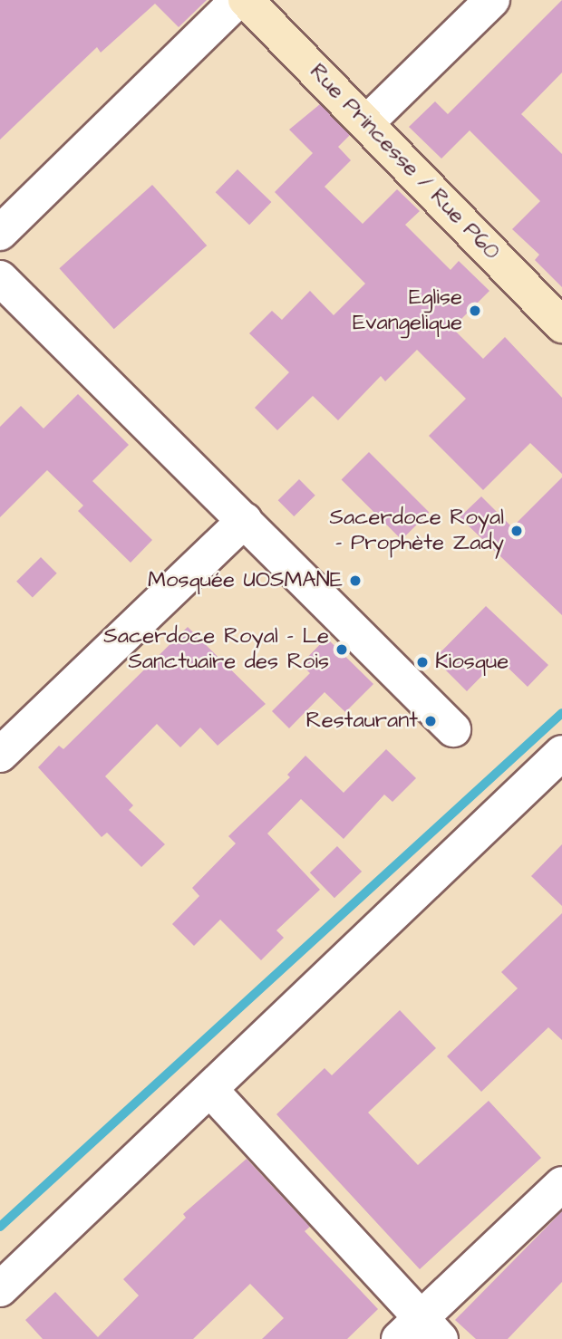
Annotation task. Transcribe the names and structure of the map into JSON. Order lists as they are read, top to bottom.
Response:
{
  "streets": {
    "street": ["Rue Princesse / Rue P60"]
  },
  "places": [
    "Eglise Evangelique",
    "Sacerdoce Royal - Prophète Zady",
    "Mosquée UOSMANE",
    "Sacerdoce Royal - Le Sanctuaire des Rois",
    "Kiosque",
    "Restaurant"
  ]
}
